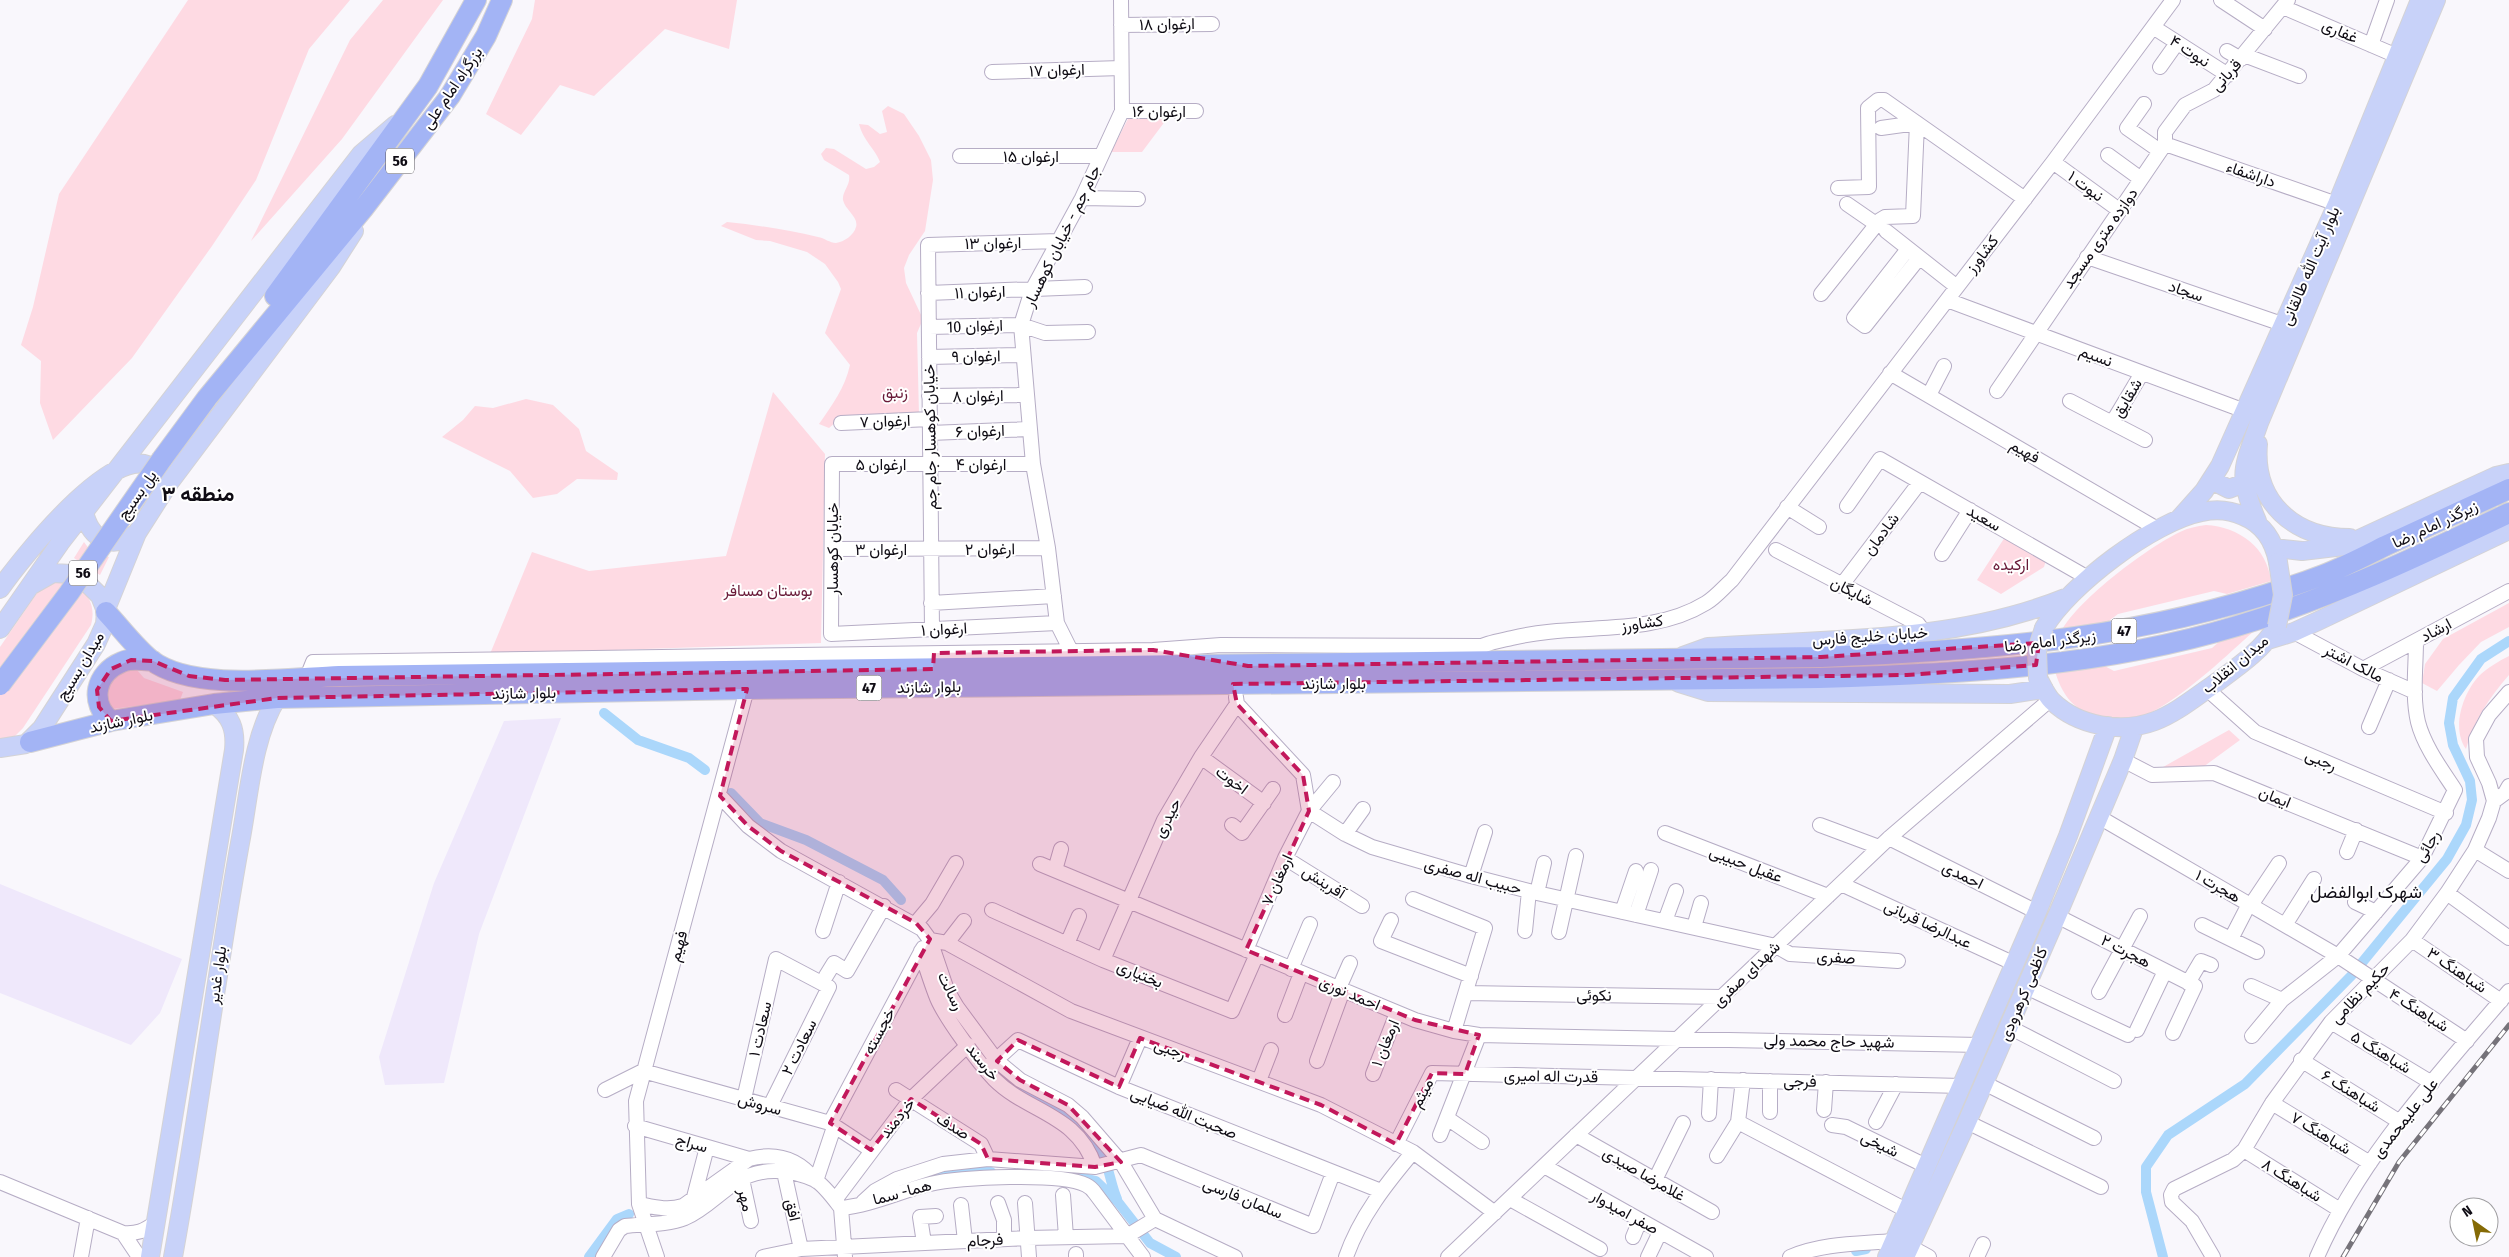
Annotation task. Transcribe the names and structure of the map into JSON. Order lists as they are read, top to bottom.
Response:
{
  "streets": {
    "highway": [
      "بزرگراه امام علی",
      "56",
      "پل بسیج",
      "زیرگذر امام رضا",
      "47",
      "بلوار شازند"
    ],
    "main road": [
      "بلوار آیت الله طالقانی",
      "خیابان خلیج فارس",
      "میدان انقلاب",
      "میدان بسیج",
      "بلوار غدیر",
      "کاظمی کرهرودی"
    ],
    "street": [
      "ارغوان ۱۸",
      "غفاری",
      "نبوت ۴",
      "ارغوان ۱۷",
      "قربانی",
      "ارغوان ۱۶",
      "ارغوان ۱۵",
      "داراشفاء",
      "نبوت ۱",
      "جام جم - خیابان کوهسار",
      "دوازده متری مسجد",
      "ارغوان ۱۳",
      "کشاورز",
      "سجاد",
      "ارغوان ۱۱",
      "ارغوان 10",
      "ارغوان ۹",
      "نسیم",
      "ارغوان ۸",
      "شقایق",
      "ارغوان ۷",
      "ارغوان ۶",
      "خیابان کوهسار جام جم",
      "فهیم",
      "ارغوان ۵",
      "ارغوان ۴",
      "سعید",
      "شادمان",
      "خیابان کوهسار",
      "ارغوان ۳",
      "ارغوان ۲",
      "شایگان",
      "ارغوان ۱",
      "ارشاد",
      "مالک اشتر",
      "رجبی",
      "اخوت",
      "ایمان",
      "حیدری",
      "رجائی",
      "عقیل حبیبی",
      "احمدی",
      "حبیب اله صفری",
      "ارمغان ۷",
      "آفرینش",
      "هجرت ۱",
      "عبدالرضا قربانی",
      "هجرت ۲",
      "صفری",
      "شباهنگ ۳",
      "بختیاری",
      "شهدای صفری",
      "رسالت",
      "احمد نوری",
      "حکیم نظامی",
      "نکوئی",
      "شباهنگ ۴",
      "سعادت ۱",
      "خجسته",
      "شهید حاج محمد ولی",
      "ارمغان ۱",
      "سعادت ۲",
      "شباهنگ ۵",
      "خرسند",
      "قدرت اله امیری",
      "فرجی",
      "شباهنگ ۶",
      "میثم",
      "سروش",
      "صحبت الله ضیایی",
      "خردمند",
      "علی علیمحمدی",
      "صدف",
      "شباهنگ ۷",
      "سراج",
      "شیخی",
      "غلامرضا صیدی",
      "شباهنگ ۸",
      "هما- سما",
      "سلمان فارسی",
      "مهر",
      "افق",
      "صفر امیدوار",
      "فرجام"
    ]
  },
  "crossings": [
    ["ارغوان ۱۸", "جام جم - خیابان کوهسار"],
    ["غفاری", "قربانی"],
    ["غفاری", "بلوار آیت الله طالقانی"],
    ["نبوت ۴", "قربانی"],
    ["نبوت ۴", "کشاورز"],
    ["ارغوان ۱۷", "جام جم - خیابان کوهسار"],
    ["قربانی", "داراشفاء"],
    ["قربانی", "دوازده متری مسجد"],
    ["بزرگراه امام علی", "پل بسیج"],
    ["ارغوان ۱۶", "جام جم - خیابان کوهسار"],
    ["ارغوان ۱۵", "جام جم - خیابان کوهسار"],
    ["داراشفاء", "دوازده متری مسجد"],
    ["داراشفاء", "بلوار آیت الله طالقانی"],
    ["نبوت ۱", "دوازده متری مسجد"],
    ["نبوت ۱", "کشاورز"],
    ["جام جم - خیابان کوهسار", "ارغوان ۱۳"],
    ["جام جم - خیابان کوهسار", "ارغوان ۱۱"],
    ["جام جم - خیابان کوهسار", "ارغوان 10"],
    ["جام جم - خیابان کوهسار", "ارغوان ۹"],
    ["جام جم - خیابان کوهسار", "ارغوان ۸"],
    ["جام جم - خیابان کوهسار", "ارغوان ۶"],
    ["جام جم - خیابان کوهسار", "ارغوان ۴"],
    ["جام جم - خیابان کوهسار", "ارغوان ۲"],
    ["جام جم - خیابان کوهسار", "ارغوان ۱"],
    ["دوازده متری مسجد", "سجاد"],
    ["دوازده متری مسجد", "نسیم"],
    ["ارغوان ۱۳", "خیابان کوهسار جام جم"],
    ["کشاورز", "نسیم"],
    ["کشاورز", "فهیم"],
    ["کشاورز", "بلوار شازند"],
    ["بلوار آیت الله طالقانی", "سجاد"],
    ["بلوار آیت الله طالقانی", "نسیم"],
    ["بلوار آیت الله طالقانی", "میدان انقلاب"],
    ["ارغوان ۱۱", "خیابان کوهسار جام جم"],
    ["ارغوان 10", "خیابان کوهسار جام جم"],
    ["ارغوان ۹", "خیابان کوهسار جام جم"],
    ["نسیم", "شقایق"],
    ["ارغوان ۸", "خیابان کوهسار جام جم"],
    ["ارغوان ۷", "ارغوان ۶"],
    ["ارغوان ۷", "خیابان کوهسار جام جم"],
    ["ارغوان ۶", "خیابان کوهسار جام جم"],
    ["خیابان کوهسار جام جم", "ارغوان ۵"],
    ["خیابان کوهسار جام جم", "ارغوان ۴"],
    ["خیابان کوهسار جام جم", "ارغوان ۳"],
    ["خیابان کوهسار جام جم", "ارغوان ۲"],
    ["خیابان کوهسار جام جم", "ارغوان ۱"],
    ["فهیم", "بلوار شازند"],
    ["فهیم", "رسالت"],
    ["فهیم", "سروش"],
    ["فهیم", "سراج"],
    ["ارغوان ۵", "ارغوان ۴"],
    ["ارغوان ۵", "خیابان کوهسار"],
    ["سعید", "شادمان"],
    ["زیرگذر امام رضا", "بلوار شازند"],
    ["شادمان", "شایگان"],
    ["خیابان کوهسار", "ارغوان ۳"],
    ["خیابان کوهسار", "ارغوان ۱"],
    ["ارغوان ۳", "ارغوان ۲"],
    ["شایگان", "خیابان خلیج فارس"],
    ["ارشاد", "مالک اشتر"],
    ["خیابان خلیج فارس", "بلوار شازند"],
    ["مالک اشتر", "رجائی"],
    ["میدان انقلاب", "رجبی"],
    ["میدان انقلاب", "شهدای صفری"],
    ["میدان انقلاب", "کاظمی کرهرودی"],
    ["میدان بسیج", "بلوار شازند"],
    ["بلوار شازند", "بلوار غدیر"],
    ["رجبی", "رجائی"],
    ["رجبی", "شهدای صفری"],
    ["رجبی", "رسالت"],
    ["رجبی", "خجسته"],
    ["رجبی", "میثم"],
    ["اخوت", "حیدری"],
    ["ایمان", "رجائی"],
    ["ایمان", "کاظمی کرهرودی"],
    ["حیدری", "بختیاری"],
    ["حیدری", "احمد نوری"],
    ["رجائی", "هجرت ۱"],
    ["رجائی", "شباهنگ ۴"],
    ["عقیل حبیبی", "شهدای صفری"],
    ["احمدی", "شهدای صفری"],
    ["احمدی", "کاظمی کرهرودی"],
    ["حبیب اله صفری", "ارمغان ۷"],
    ["حبیب اله صفری", "صفری"],
    ["حبیب اله صفری", "شهدای صفری"],
    ["ارمغان ۷", "آفرینش"],
    ["ارمغان ۷", "بختیاری"],
    ["ارمغان ۷", "احمد نوری"],
    ["هجرت ۱", "کاظمی کرهرودی"],
    ["هجرت ۱", "شباهنگ ۴"],
    ["عبدالرضا قربانی", "شهدای صفری"],
    ["عبدالرضا قربانی", "کاظمی کرهرودی"],
    ["هجرت ۲", "کاظمی کرهرودی"],
    ["صفری", "شهدای صفری"],
    ["شباهنگ ۳", "حکیم نظامی"],
    ["شباهنگ ۳", "علی علیمحمدی"],
    ["بختیاری", "احمد نوری"],
    ["شهدای صفری", "احمد نوری"],
    ["شهدای صفری", "نکوئی"],
    ["شهدای صفری", "شهید حاج محمد ولی"],
    ["شهدای صفری", "قدرت اله امیری"],
    ["شهدای صفری", "فرجی"],
    ["شهدای صفری", "غلامرضا صیدی"],
    ["شهدای صفری", "صفر امیدوار"],
    ["رسالت", "خجسته"],
    ["رسالت", "خرسند"],
    ["رسالت", "صحبت الله ضیایی"],
    ["رسالت", "هما- سما"],
    ["رسالت", "سلمان فارسی"],
    ["احمد نوری", "شهید حاج محمد ولی"],
    ["احمد نوری", "ارمغان ۱"],
    ["حکیم نظامی", "شباهنگ ۴"],
    ["حکیم نظامی", "شباهنگ ۵"],
    ["حکیم نظامی", "شباهنگ ۶"],
    ["حکیم نظامی", "شباهنگ ۷"],
    ["حکیم نظامی", "شباهنگ ۸"],
    ["کاظمی کرهرودی", "شهید حاج محمد ولی"],
    ["کاظمی کرهرودی", "فرجی"],
    ["کاظمی کرهرودی", "شیخی"],
    ["شباهنگ ۴", "علی علیمحمدی"],
    ["سعادت ۱", "سعادت ۲"],
    ["سعادت ۱", "سروش"],
    ["خجسته", "خرسند"],
    ["خجسته", "سروش"],
    ["سعادت ۲", "سروش"],
    ["شباهنگ ۵", "علی علیمحمدی"],
    ["خرسند", "صحبت الله ضیایی"],
    ["خرسند", "خردمند"],
    ["خرسند", "هما- سما"],
    ["قدرت اله امیری", "فرجی"],
    ["قدرت اله امیری", "میثم"],
    ["شباهنگ ۶", "علی علیمحمدی"],
    ["سروش", "خردمند"],
    ["صحبت الله ضیایی", "سلمان فارسی"],
    ["خردمند", "صدف"],
    ["علی علیمحمدی", "شباهنگ ۷"],
    ["علی علیمحمدی", "شباهنگ ۸"],
    ["صدف", "هما- سما"],
    ["هما- سما", "سلمان فارسی"],
    ["هما- سما", "فرجام"],
    ["افق", "فرجام"]
  ],
  "districts": ["منطقه ۳", "شهرک ابوالفضل"],
  "parks": ["زنبق", "ارکیده", "بوستان مسافر"],
  "north": "top left"
}
